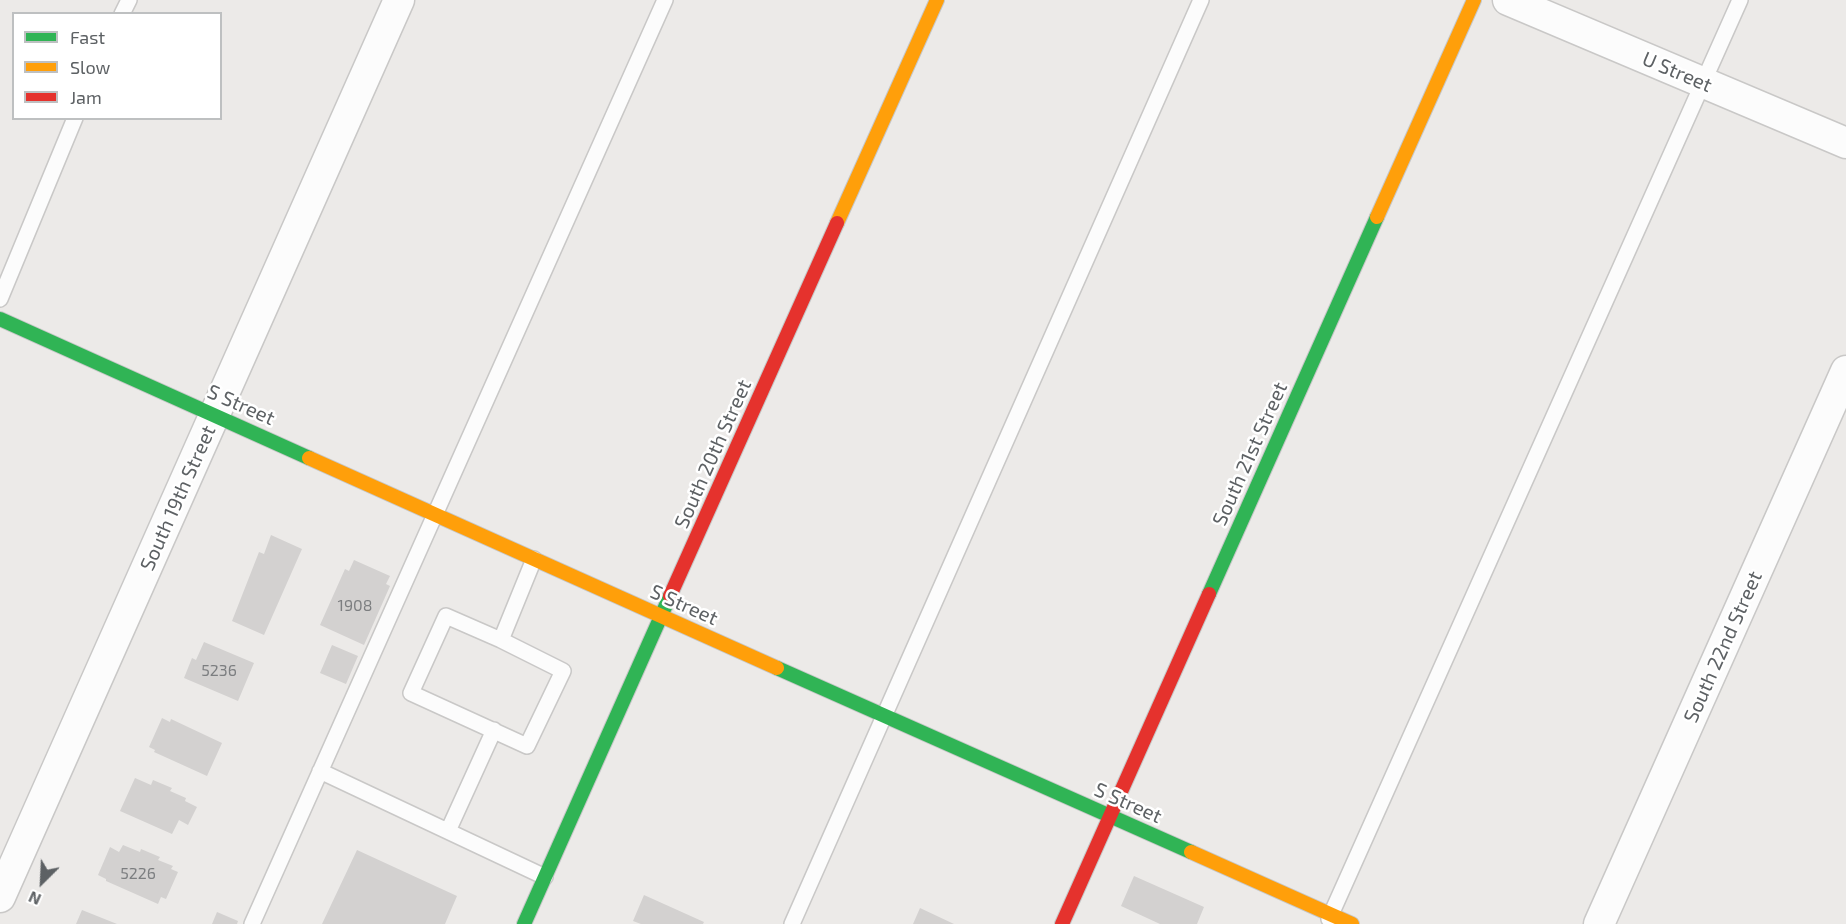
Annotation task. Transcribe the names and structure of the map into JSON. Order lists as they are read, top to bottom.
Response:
{
  "streets": {
    "street": [
      "U Street",
      "S Street",
      "South 20th Street",
      "South 21st Street",
      "South 19th Street",
      "South 22nd Street"
    ]
  },
  "crossings": [
    ["S Street", "South 20th Street"],
    ["S Street", "South 21st Street"],
    ["S Street", "South 19th Street"]
  ],
  "house_numbers": ["1908", "5236", "5226"],
  "legend": ["Fast", "Slow", "Jam"],
  "north": "bottom left"
}
